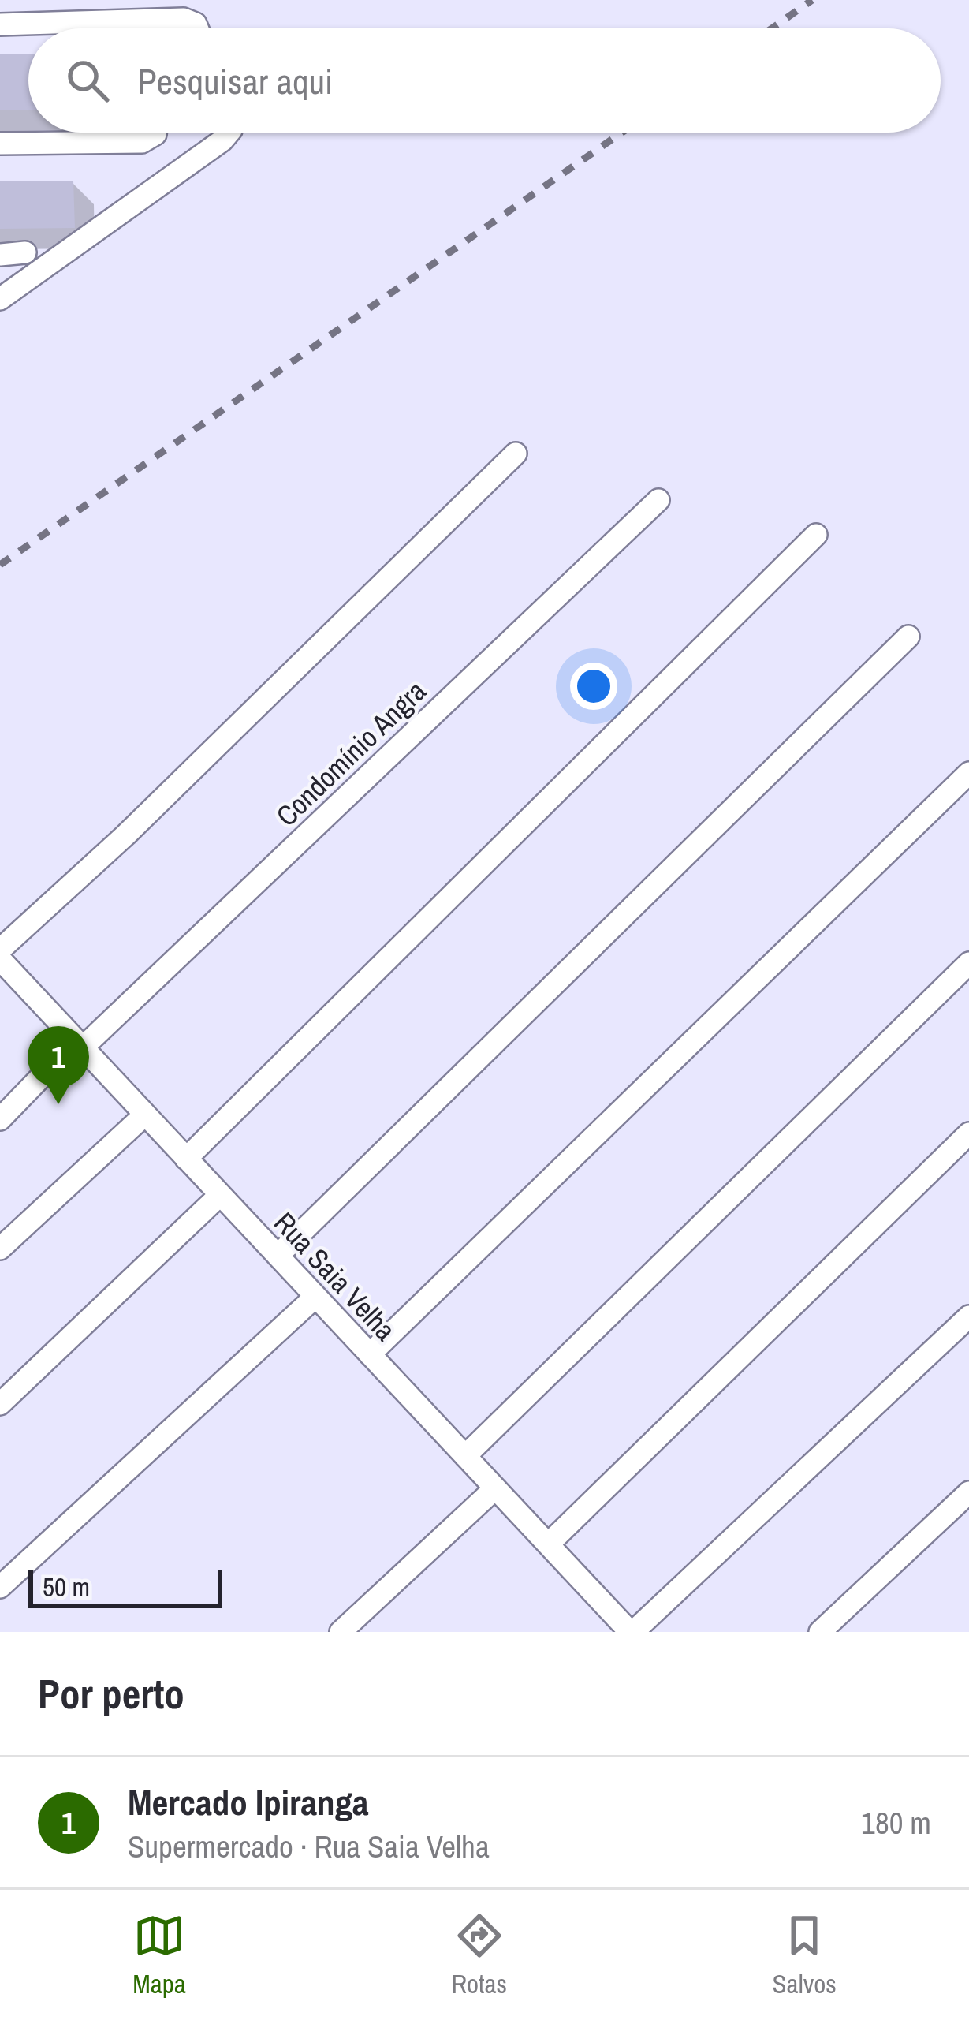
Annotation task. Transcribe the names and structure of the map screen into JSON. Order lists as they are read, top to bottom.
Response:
{
  "streets": {
    "street": ["Condomínio Angra", "Rua Saia Velha"]
  },
  "crossings": [
    ["Condomínio Angra", "Rua Saia Velha"]
  ],
  "scale_bar": "50 m",
  "page": {
    "search": "Pesquisar aqui",
    "pins": "1",
    "scale": "50 m",
    "heading": "Por perto",
    "list": [
      {
        "mark": "1",
        "name": "Mercado Ipiranga",
        "note": "Supermercado · Rua Saia Velha",
        "value": "180 m"
      }
    ],
    "nav": ["Mapa", "Rotas", "Salvos"]
  }
}
